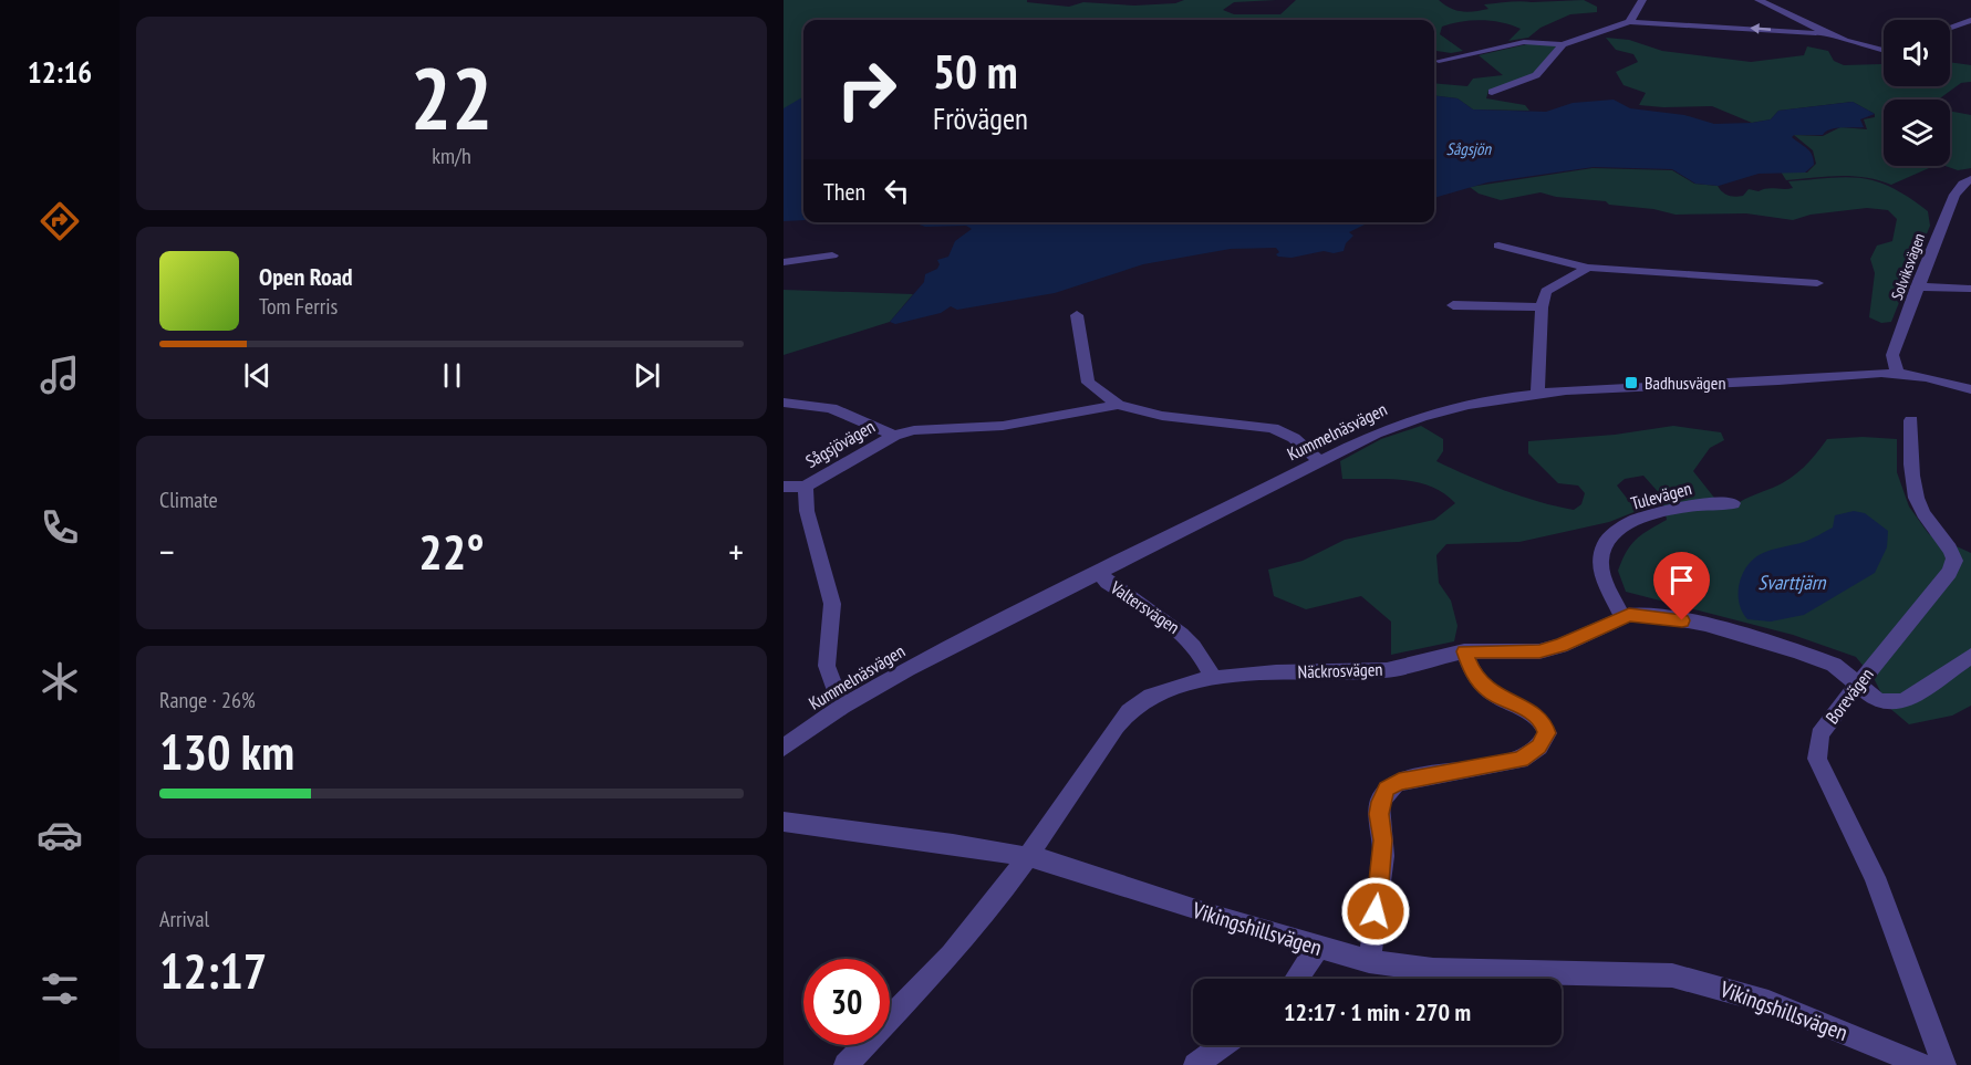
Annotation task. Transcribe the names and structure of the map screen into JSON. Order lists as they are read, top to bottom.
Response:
{
  "streets": {
    "street": [
      "Solviksvägen",
      "Kummelnäsvägen",
      "Sågsjövägen",
      "Tulevägen",
      "Valtersvägen",
      "Näckrosvägen",
      "Borevägen",
      "Vikingshillsvägen"
    ]
  },
  "crossings": [
    ["Solviksvägen", "Kummelnäsvägen"],
    ["Kummelnäsvägen", "Sågsjövägen"],
    ["Kummelnäsvägen", "Valtersvägen"],
    ["Tulevägen", "Näckrosvägen"],
    ["Valtersvägen", "Näckrosvägen"],
    ["Näckrosvägen", "Borevägen"],
    ["Näckrosvägen", "Vikingshillsvägen"]
  ],
  "water": ["Sågsjön", "Svarttjärn"],
  "places": {
    "transit": ["Badhusvägen"]
  },
  "page": {
    "tabs": "12:16",
    "tile": [
      ["22", "km/h"],
      "Climate",
      ["Range · 26%", "130 km"],
      ["Arrival", "12:17"]
    ],
    "turn": ["50 m", "Frövägen"],
    "then": "Then",
    "song": ["Open Road", "Tom Ferris"],
    "heat": ["−", "22°", "+"],
    "limit": "30",
    "trip": "12:17 · 1 min · 270 m"
  }
}
